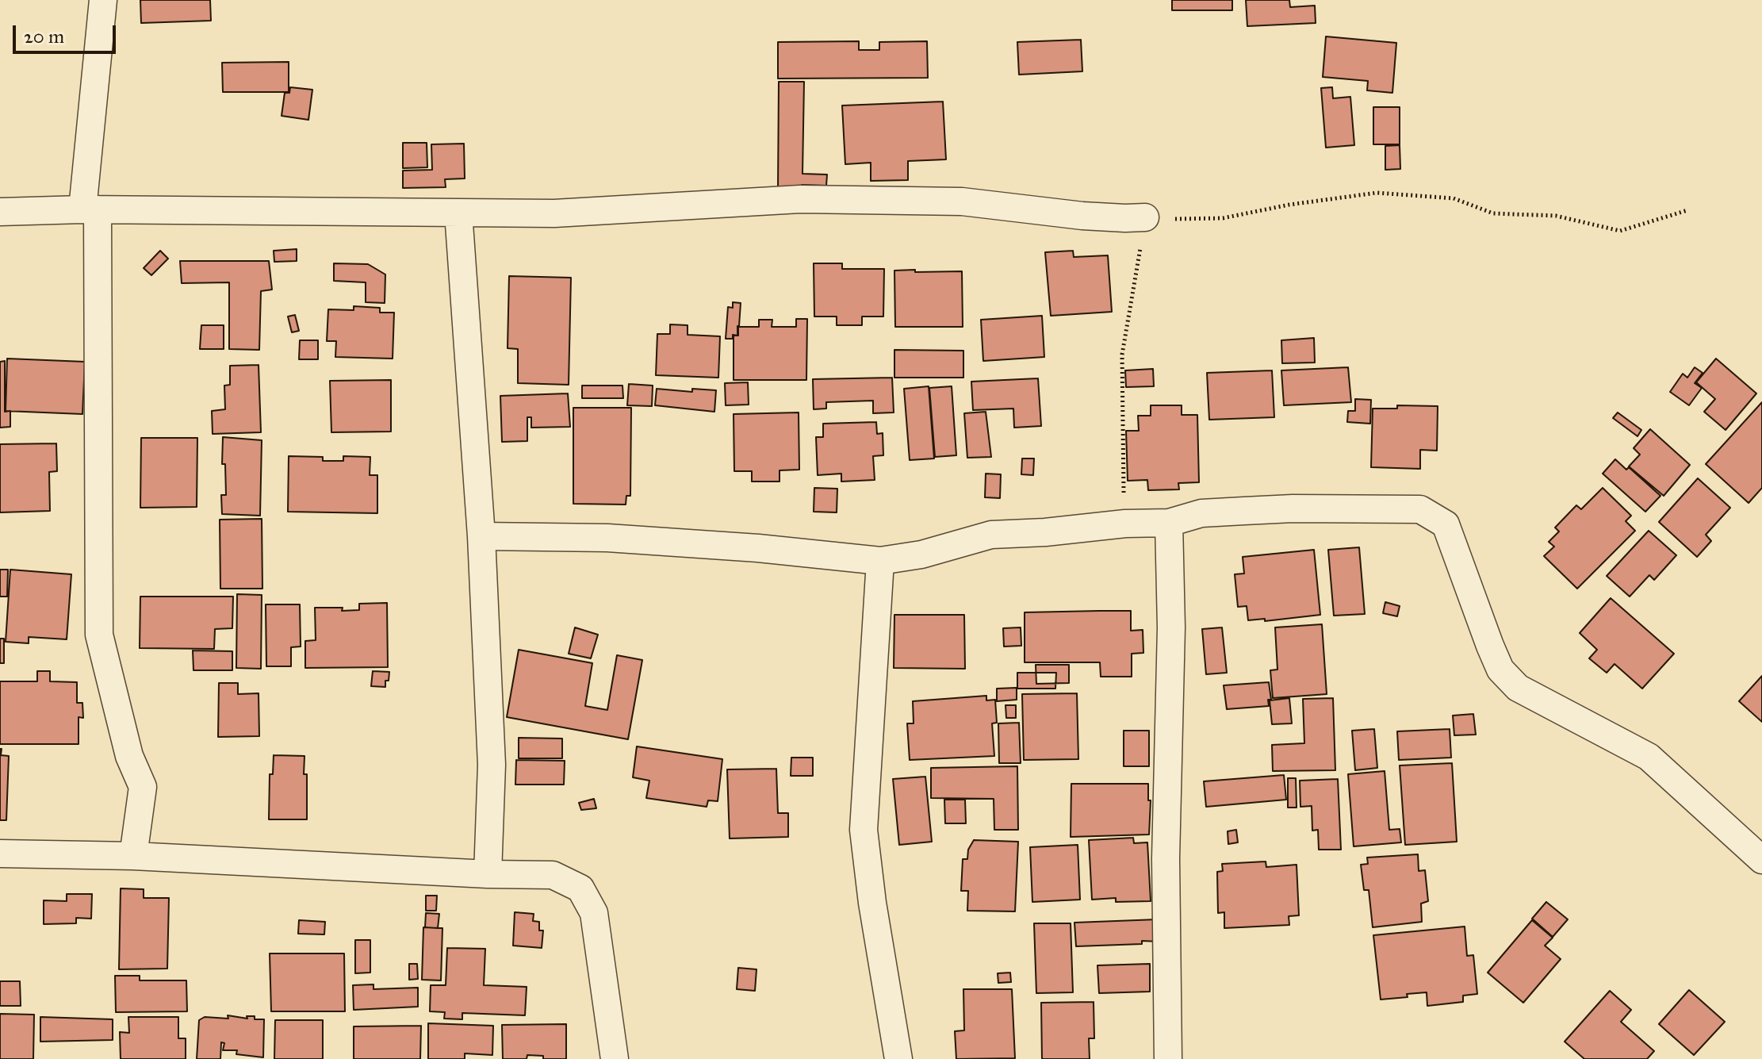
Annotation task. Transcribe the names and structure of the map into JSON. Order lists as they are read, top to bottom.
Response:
{
  "scale_bar": "20 m"
}
